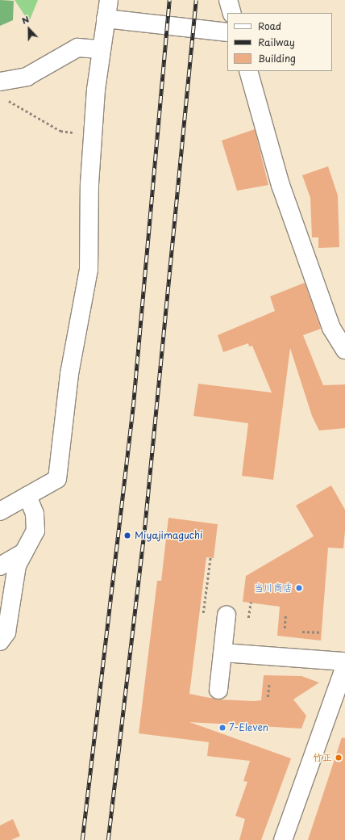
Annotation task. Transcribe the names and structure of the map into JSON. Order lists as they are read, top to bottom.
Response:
{
  "places": [
    "Miyajimaguchi",
    "当川商店",
    "7-Eleven",
    "竹正"
  ],
  "legend": ["Road", "Railway", "Building"],
  "north": "top"
}
